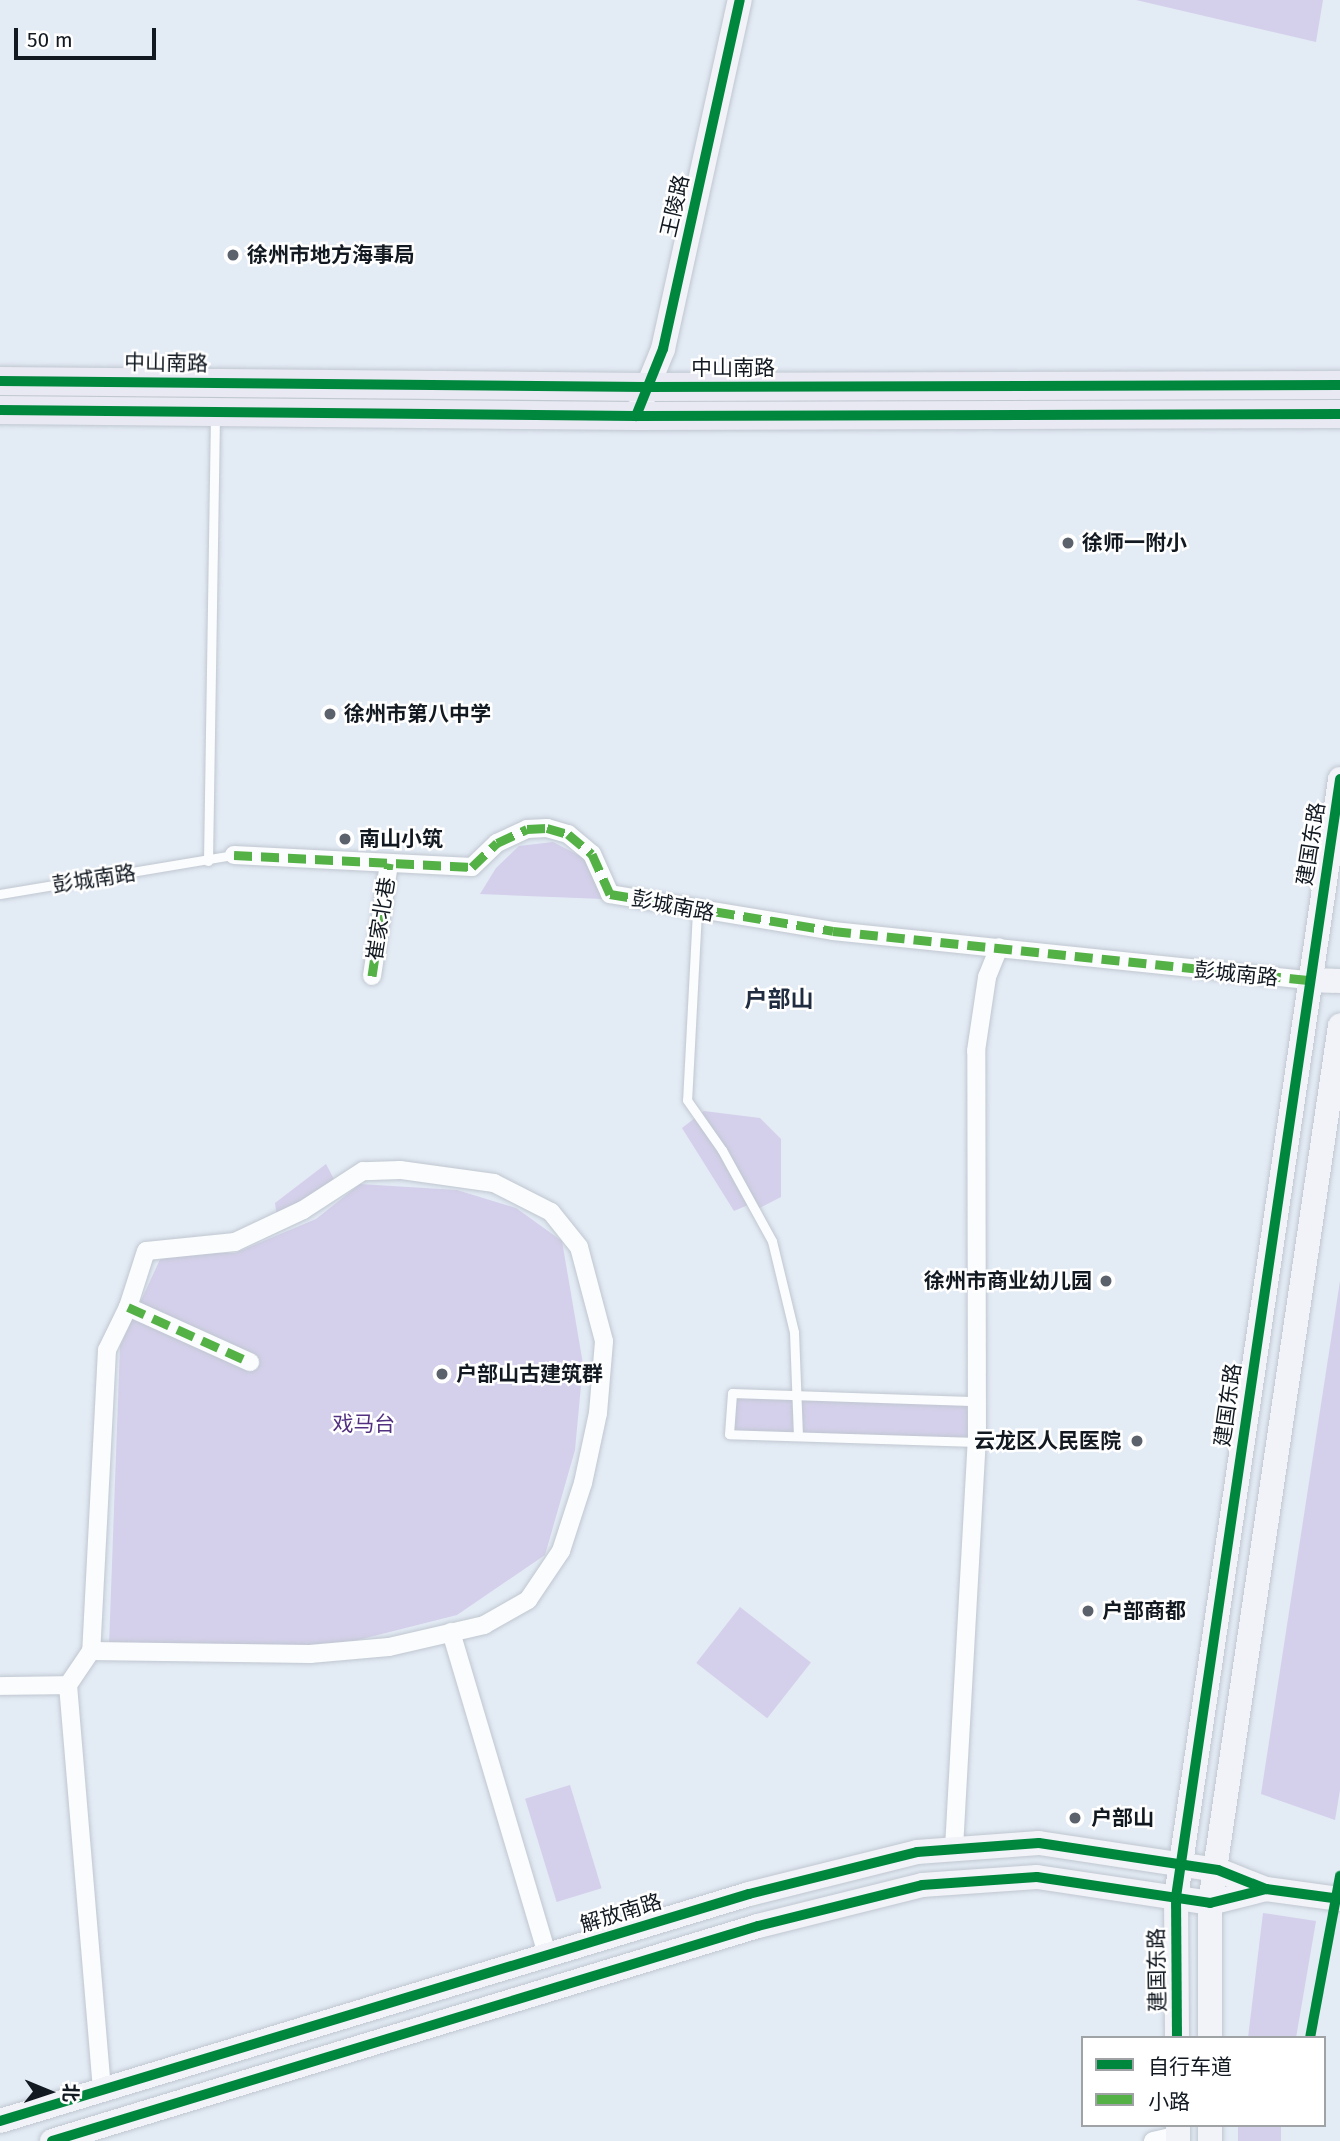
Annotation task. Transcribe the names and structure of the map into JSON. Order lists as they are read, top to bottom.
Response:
{
  "streets": {
    "main road": [
      "王陵路",
      "中山南路",
      "建国东路",
      "解放南路"
    ],
    "street": ["彭城南路", "崔家北巷"]
  },
  "crossings": [
    ["王陵路", "中山南路"],
    ["建国东路", "彭城南路"],
    ["建国东路", "解放南路"],
    ["彭城南路", "崔家北巷"]
  ],
  "districts": ["户部山"],
  "parks": ["戏马台"],
  "places": [
    "徐州市地方海事局",
    "徐师一附小",
    "徐州市第八中学",
    "南山小筑",
    "徐州市商业幼儿园",
    "户部山古建筑群",
    "云龙区人民医院",
    "户部商都",
    "户部山"
  ],
  "legend": ["自行车道", "小路"],
  "scale_bar": "50 m",
  "north": "right"
}
